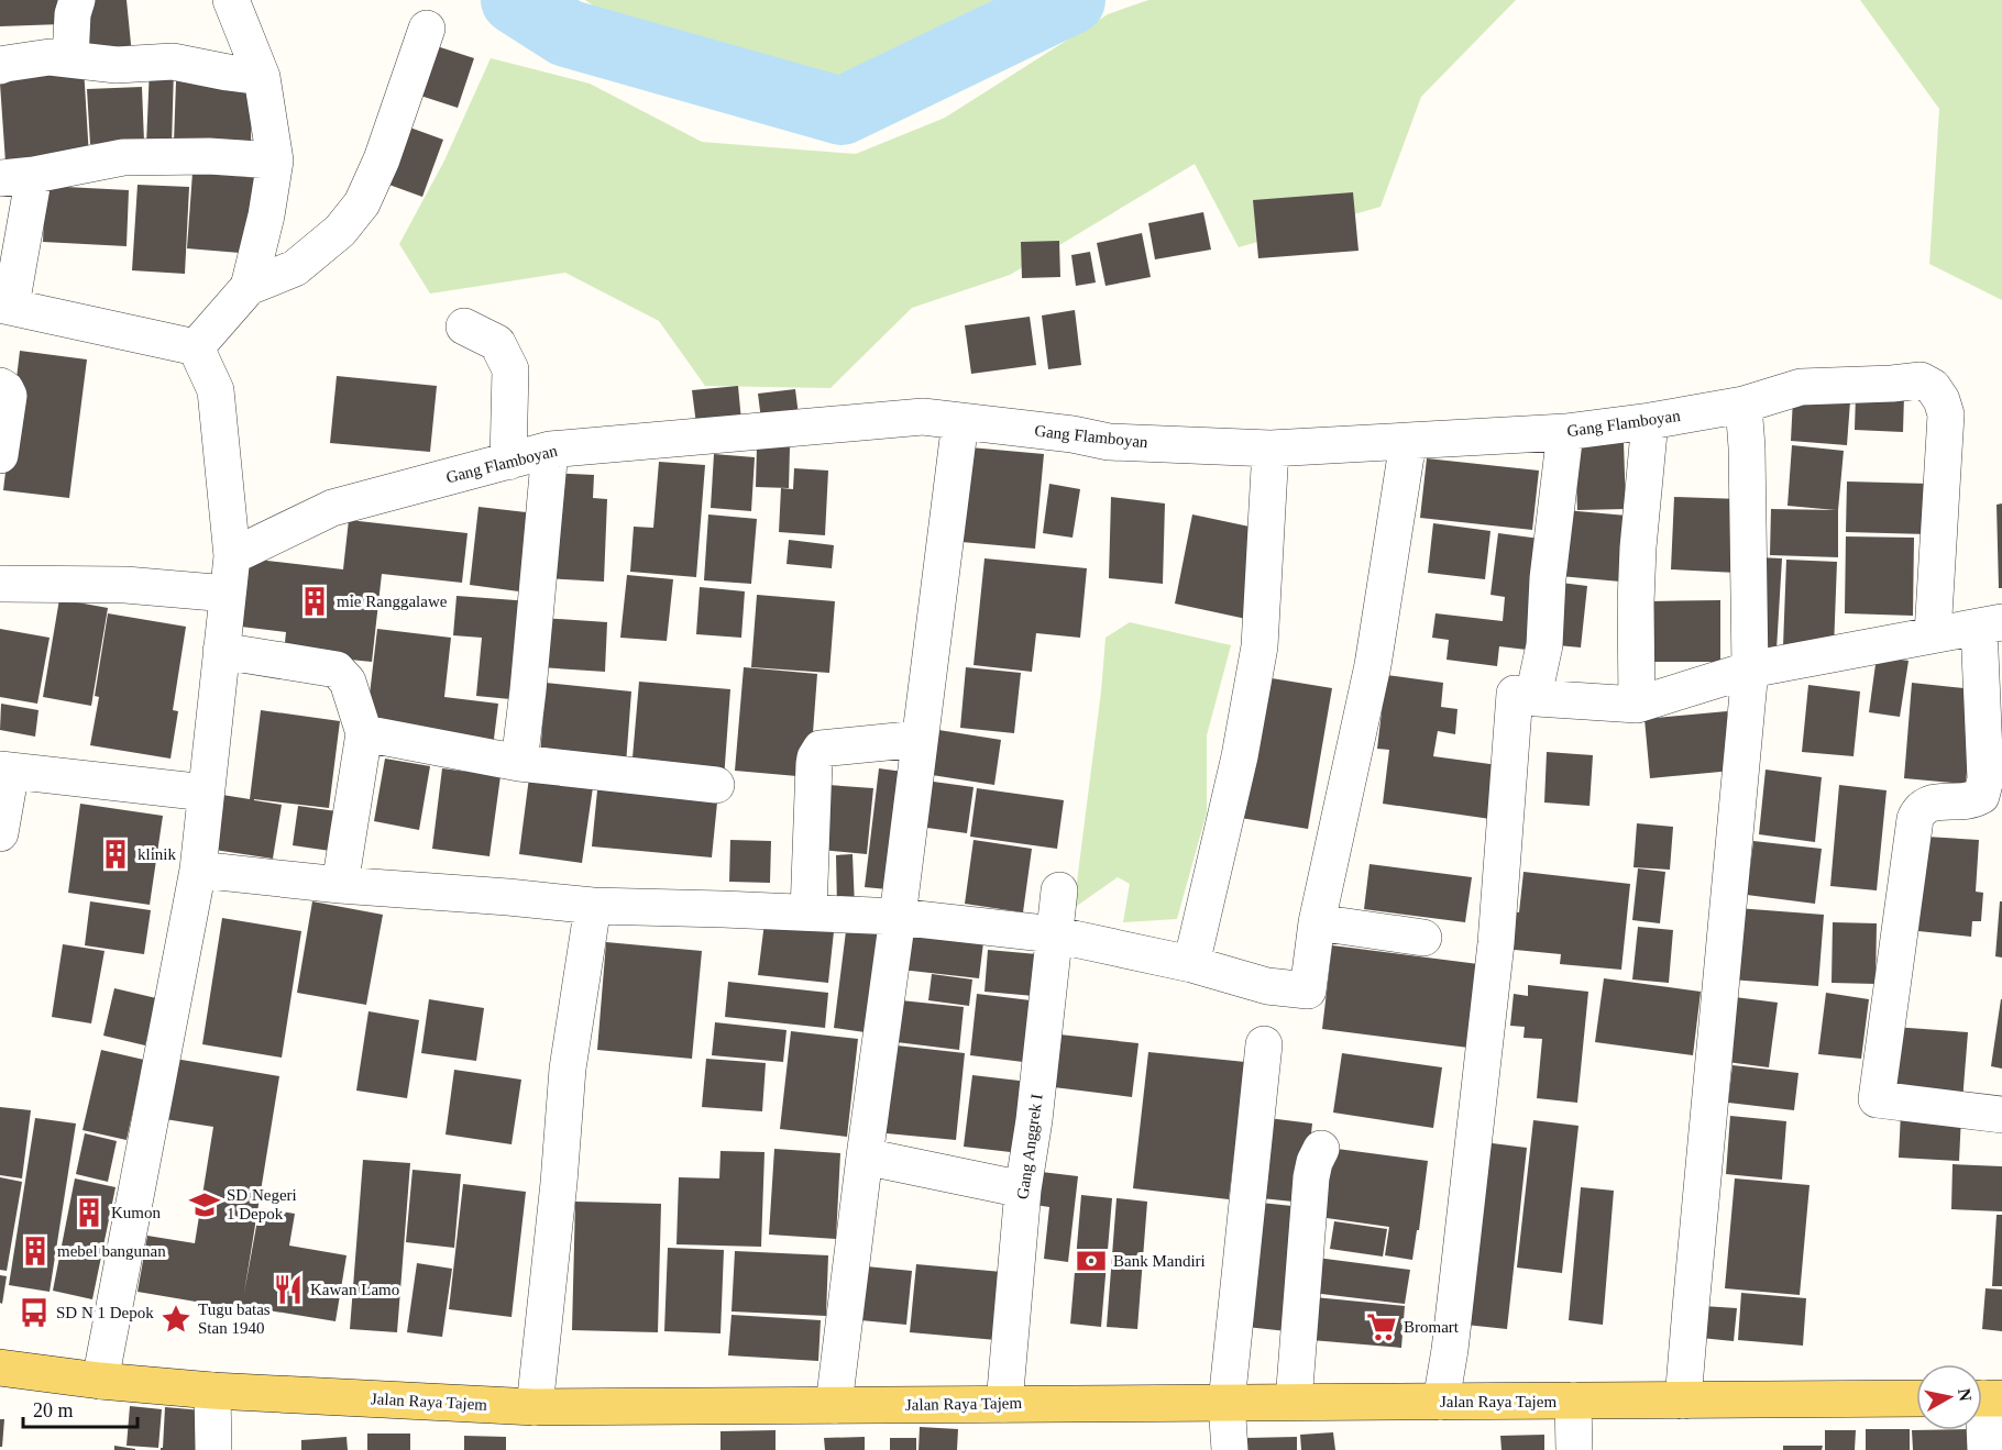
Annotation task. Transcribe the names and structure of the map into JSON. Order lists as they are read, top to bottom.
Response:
{
  "streets": {
    "main road": ["Jalan Raya Tajem"],
    "street": ["Gang Flamboyan", "Gang Anggrek I"]
  },
  "crossings": [
    ["Gang Anggrek I", "Jalan Raya Tajem"]
  ],
  "places": {
    "building": [
      "mie Ranggalawe",
      "klinik",
      "Kumon",
      "mebel bangunan"
    ],
    "school or university": ["SD Negeri 1 Depok"],
    "bank": ["Bank Mandiri"],
    "restaurant": ["Kawan Lamo"],
    "bus stop": ["SD N 1 Depok"],
    "place": ["Tugu batas Stan 1940"],
    "supermarket": ["Bromart"]
  },
  "scale_bar": "20 m",
  "north": "right"
}
